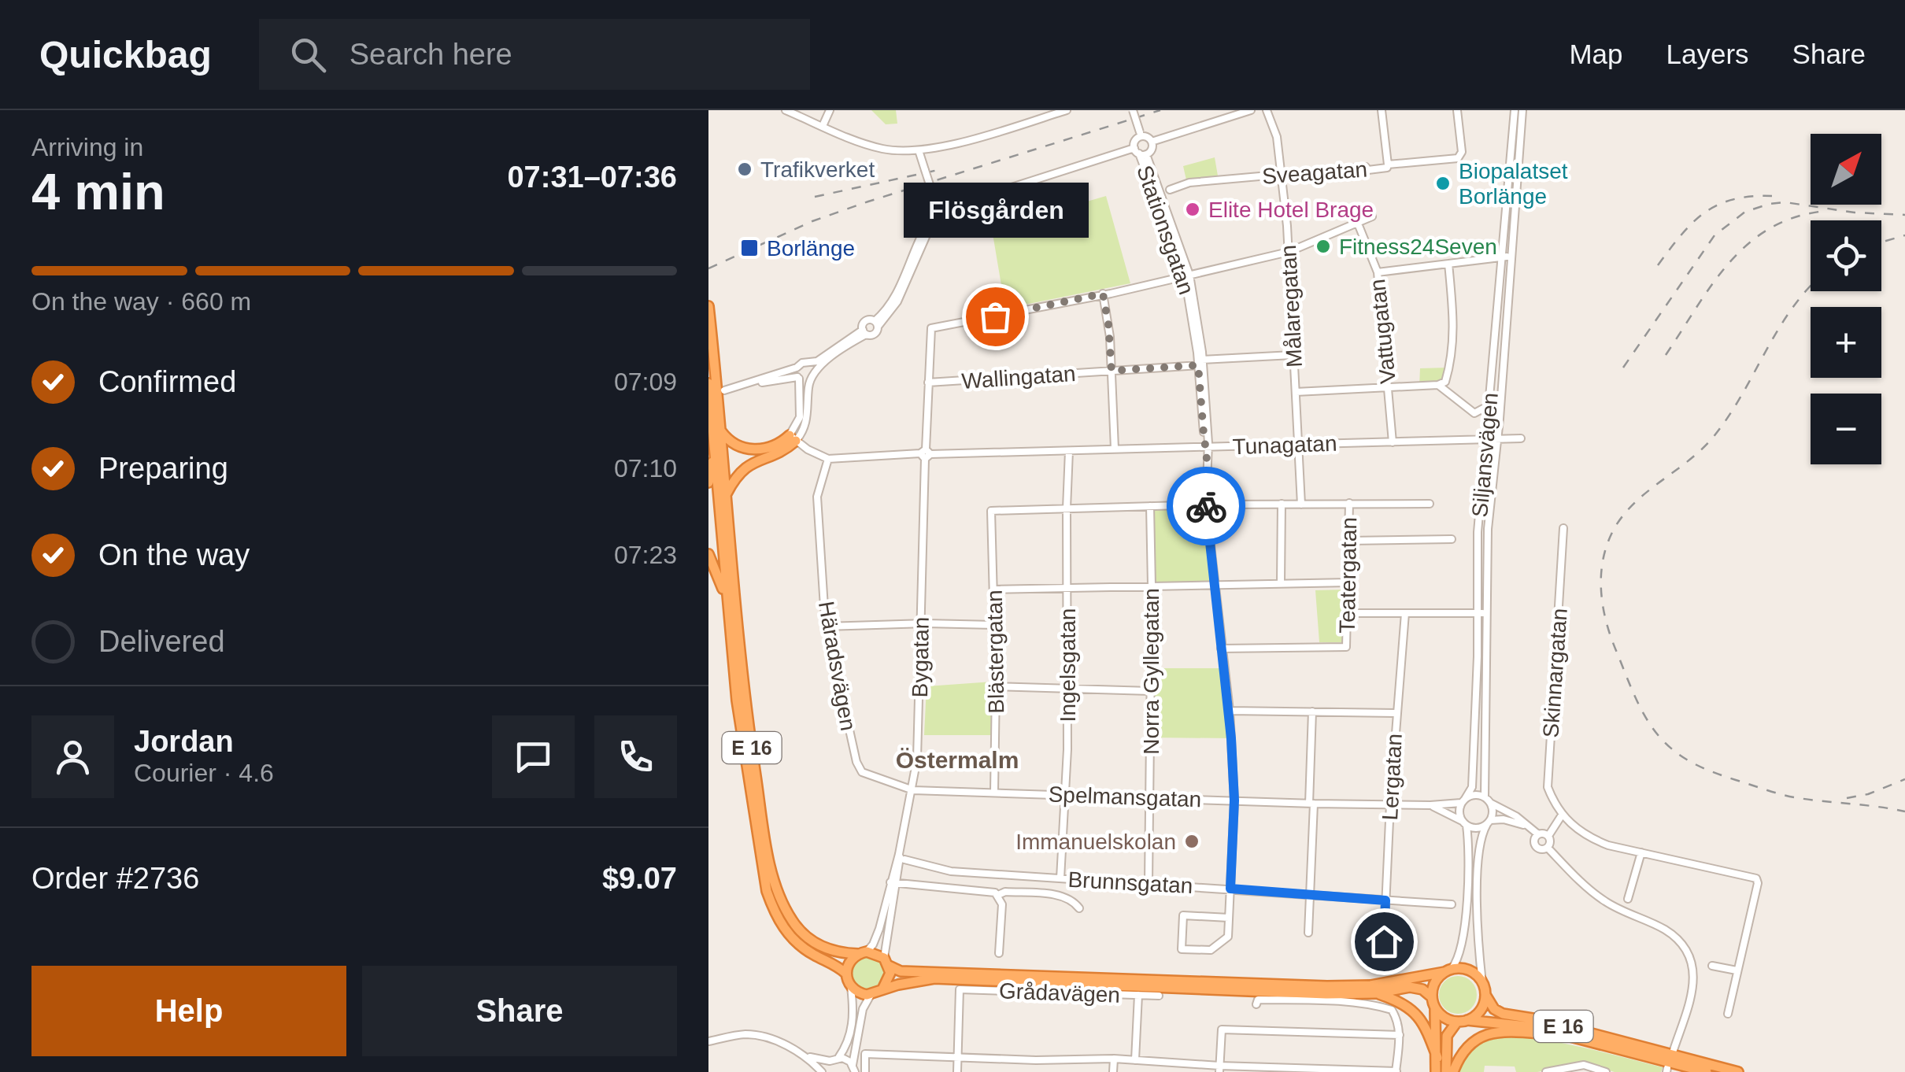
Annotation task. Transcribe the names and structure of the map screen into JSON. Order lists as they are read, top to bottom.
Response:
{
  "streets": {
    "highway": ["E 16"],
    "street": [
      "Sveagatan",
      "Stationsgatan",
      "Målaregatan",
      "Vattugatan",
      "Wallingatan",
      "Tunagatan",
      "Siljansvägen",
      "Teatergatan",
      "Blästergatan",
      "Bygatan",
      "Ingelsgatan",
      "Häradsvägen",
      "Norra Gyllegatan",
      "Skinnargatan",
      "Lergatan",
      "Spelmansgatan",
      "Brunnsgatan",
      "Grådavägen"
    ]
  },
  "crossings": [
    ["Sveagatan", "Målaregatan"],
    ["Stationsgatan", "Wallingatan"],
    ["Stationsgatan", "Tunagatan"],
    ["Stationsgatan", "Teatergatan"],
    ["Stationsgatan", "Spelmansgatan"],
    ["Stationsgatan", "Brunnsgatan"],
    ["Målaregatan", "Wallingatan"],
    ["Målaregatan", "Tunagatan"],
    ["Vattugatan", "Tunagatan"],
    ["Wallingatan", "Bygatan"],
    ["Tunagatan", "Siljansvägen"],
    ["Tunagatan", "Bygatan"],
    ["Tunagatan", "Ingelsgatan"],
    ["Tunagatan", "Häradsvägen"],
    ["Siljansvägen", "Spelmansgatan"],
    ["Blästergatan", "Ingelsgatan"],
    ["Blästergatan", "Spelmansgatan"],
    ["Bygatan", "Häradsvägen"],
    ["Bygatan", "E 16"],
    ["Bygatan", "Spelmansgatan"],
    ["Bygatan", "Brunnsgatan"],
    ["Ingelsgatan", "Spelmansgatan"],
    ["Ingelsgatan", "Brunnsgatan"],
    ["Häradsvägen", "Spelmansgatan"],
    ["Norra Gyllegatan", "Spelmansgatan"],
    ["Norra Gyllegatan", "Brunnsgatan"],
    ["Lergatan", "Spelmansgatan"],
    ["Lergatan", "Brunnsgatan"]
  ],
  "districts": ["Östermalm"],
  "places": {
    "other": [
      "Trafikverket",
      "Biopalatset Borlänge",
      "Elite Hotel Brage",
      "Fitness24Seven",
      "Flösgården",
      "Immanuelskolan"
    ],
    "transit": ["Borlänge"]
  },
  "north": "top right",
  "page": {
    "header": "Quickbag",
    "search": "Search here",
    "nav": ["Map", "Layers", "Share"],
    "heading": ["4 min", "Arriving in", "07:31–07:36"],
    "panel": [
      "Jordan",
      "Courier · 4.6",
      "Order #2736",
      "$9.07"
    ],
    "map_buttons": ["+", "−"],
    "bubble": "Flösgården",
    "bar": "On the way · 660 m",
    "list": [
      ["Confirmed", "07:09"],
      ["Preparing", "07:10"],
      ["On the way", "07:23"],
      "Delivered"
    ],
    "buttons": ["Help", "Share"]
  }
}
